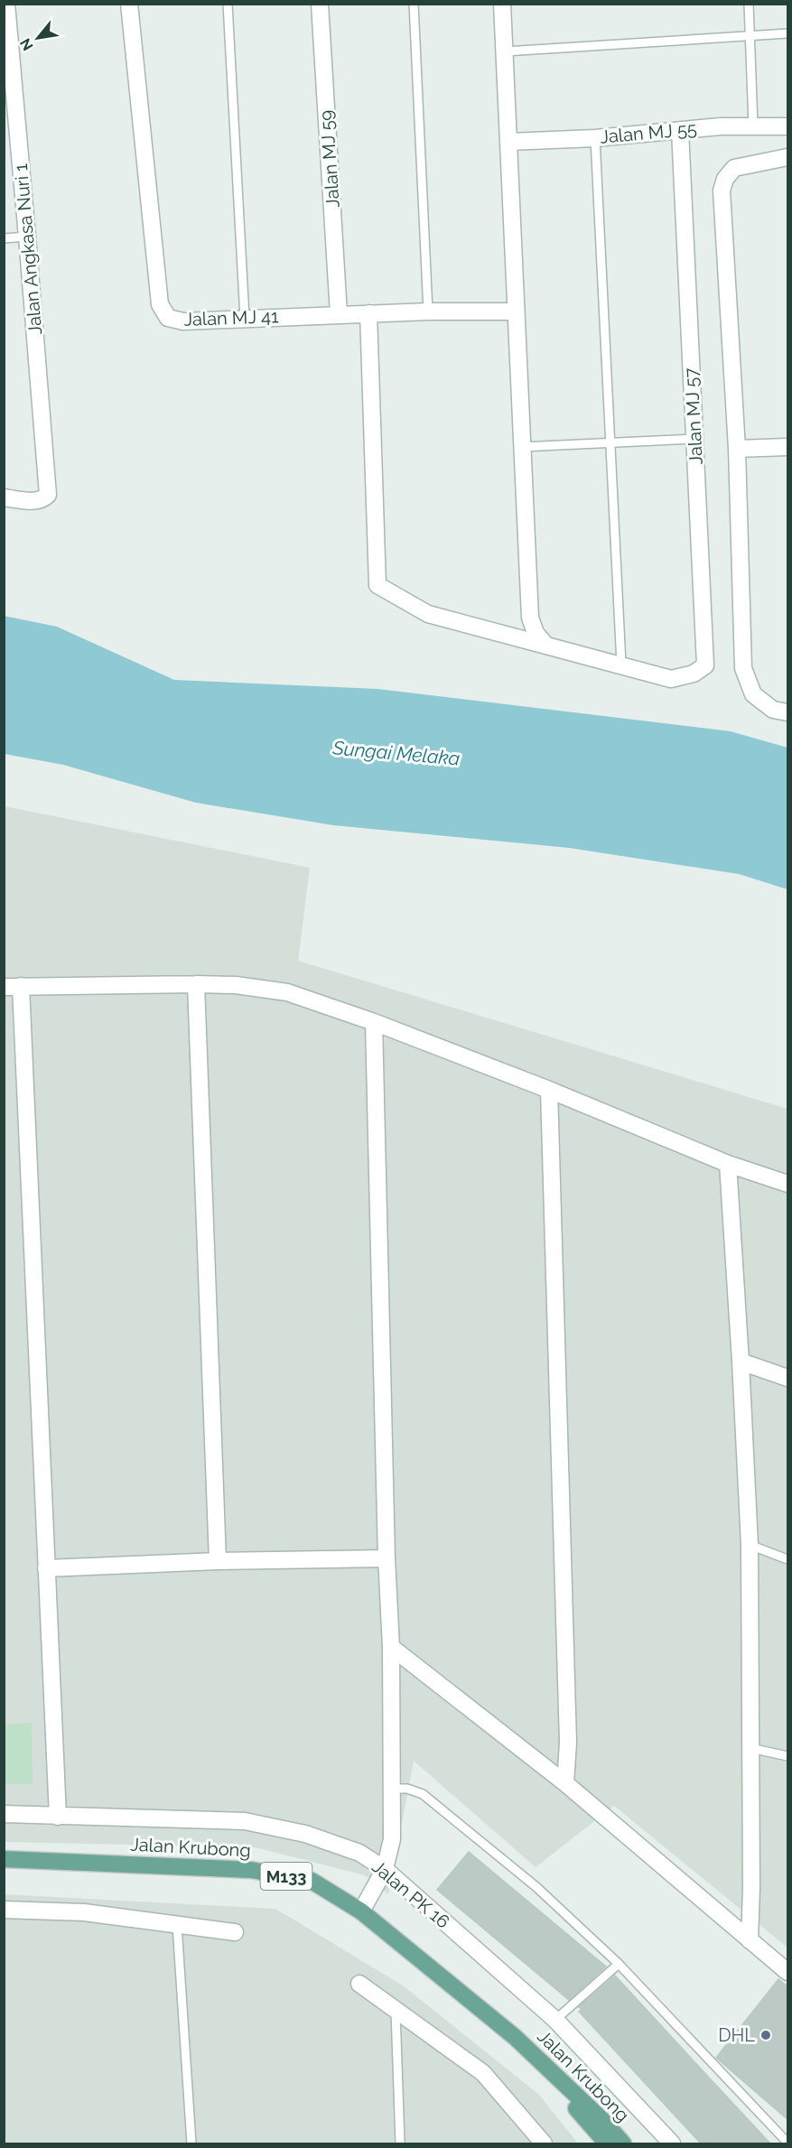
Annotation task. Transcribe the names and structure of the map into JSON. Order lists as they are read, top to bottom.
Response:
{
  "streets": {
    "main road": ["Jalan Krubong", "M133"],
    "street": [
      "Jalan MJ 55",
      "Jalan MJ 59",
      "Jalan Angkasa Nuri 1",
      "Jalan MJ 41",
      "Jalan MJ 57",
      "Jalan PK 16"
    ]
  },
  "crossings": [
    ["Jalan MJ 55", "Jalan MJ 57"],
    ["Jalan MJ 59", "Jalan MJ 41"]
  ],
  "water": ["Sungai Melaka"],
  "places": ["DHL"],
  "north": "bottom left"
}
